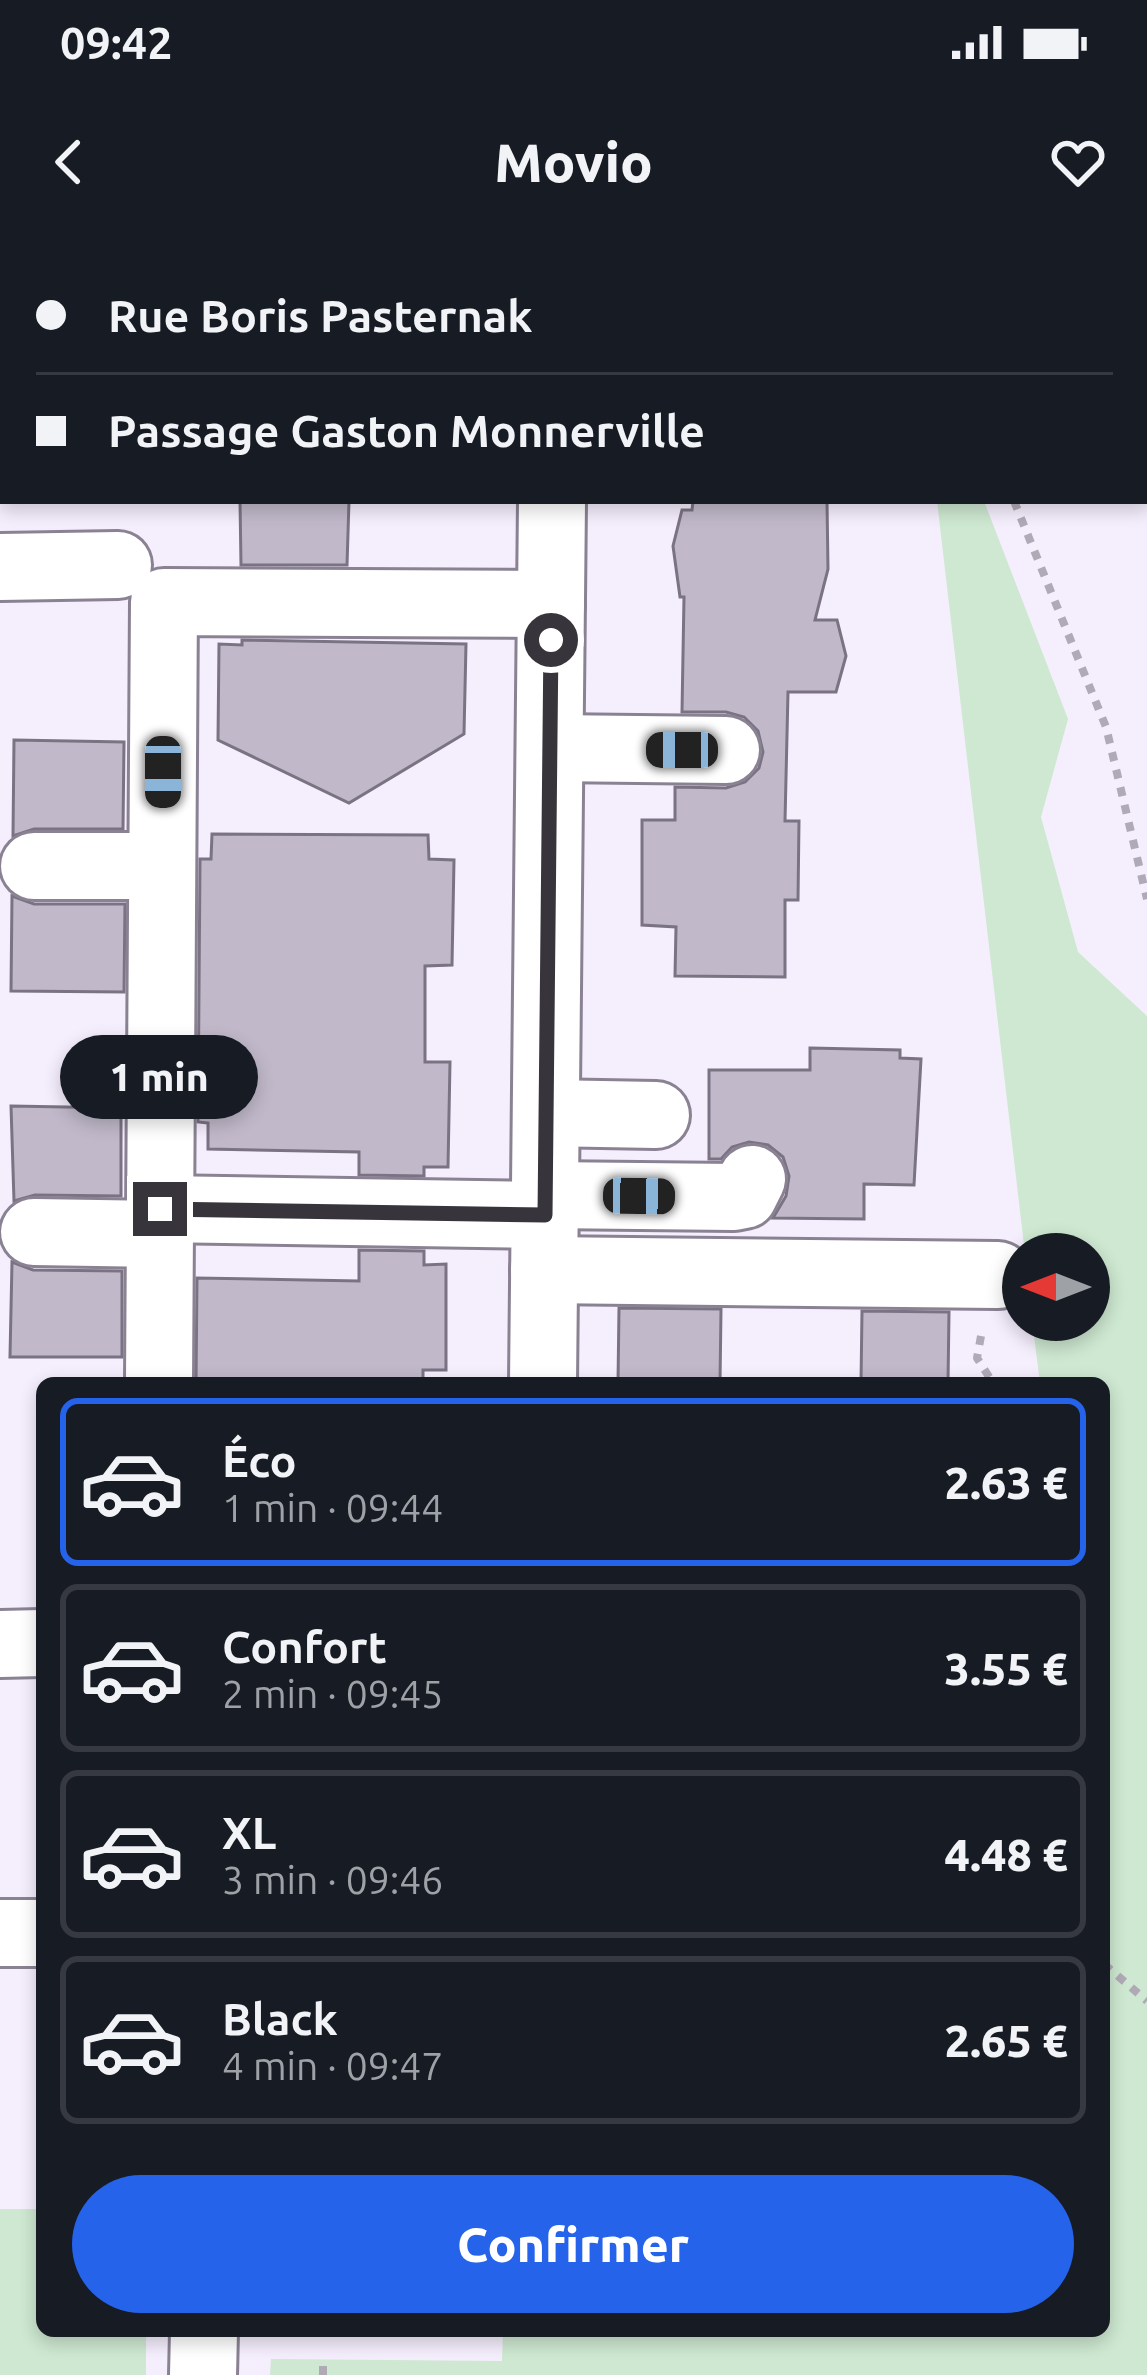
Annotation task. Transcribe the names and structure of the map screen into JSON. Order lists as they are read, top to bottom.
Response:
{
  "north": "left",
  "page": {
    "status": "09:42",
    "header": "Movio",
    "banner": ["Rue Boris Pasternak", "Passage Gaston Monnerville"],
    "bubble": "1 min",
    "list": [
      {
        "name": "Éco",
        "note": "1 min · 09:44",
        "value": "2.63 €"
      },
      {
        "name": "Confort",
        "note": "2 min · 09:45",
        "value": "3.55 €"
      },
      {
        "name": "XL",
        "note": "3 min · 09:46",
        "value": "4.48 €"
      },
      {
        "name": "Black",
        "note": "4 min · 09:47",
        "value": "2.65 €"
      }
    ],
    "buttons": "Confirmer"
  }
}
